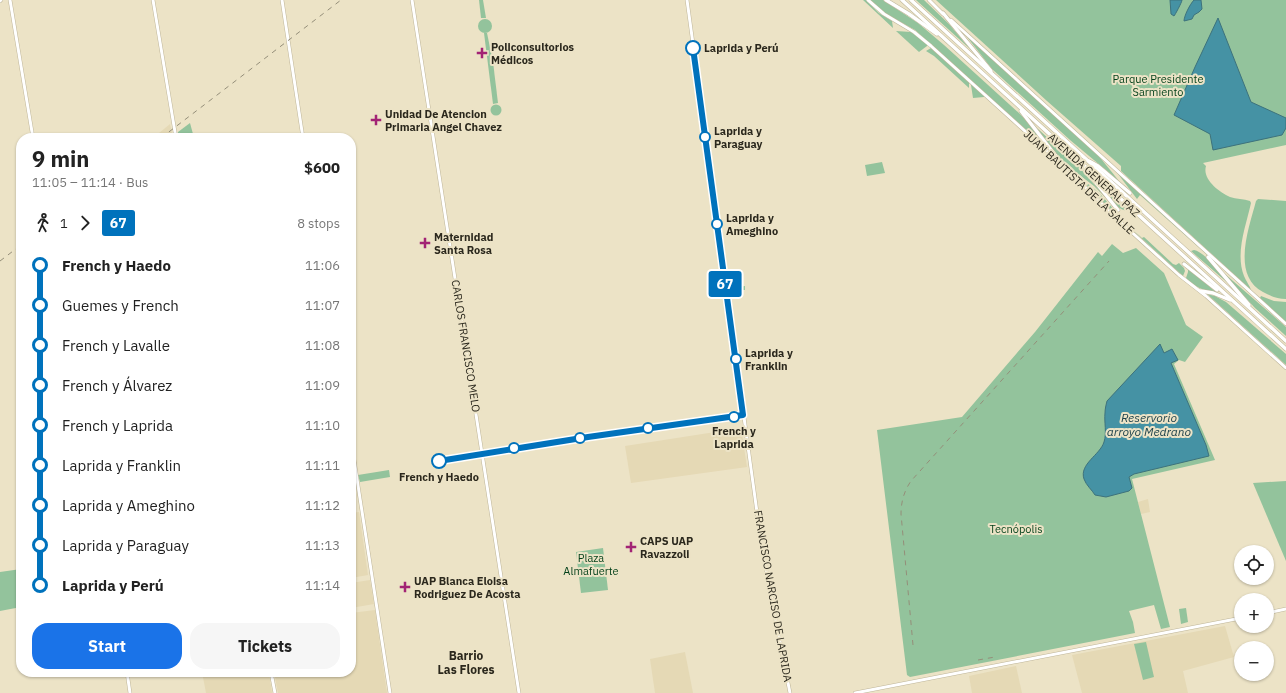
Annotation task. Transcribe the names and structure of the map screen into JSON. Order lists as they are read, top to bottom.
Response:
{
  "streets": {
    "highway": ["AVENIDA GENERAL PAZ"],
    "street": ["JUAN BAUTISTA DE LA SALLE", "CARLOS FRANCISCO MELO", "FRANCISCO NARCISO DE LAPRIDA"]
  },
  "districts": ["Barrio Las Flores"],
  "water": ["Reservorio arroyo Medrano"],
  "parks": ["Parque Presidente Sarmiento", "Tecnópolis", "Plaza Almafuerte"],
  "places": {
    "other": [
      "Laprida y Perú",
      "Laprida y Paraguay",
      "Laprida y Ameghino",
      "Laprida y Franklin",
      "French y Laprida",
      "French y Haedo"
    ],
    "health": [
      "Policonsultorios Médicos",
      "Unidad De Atencion Primaria Angel Chavez",
      "Maternidad Santa Rosa",
      "CAPS UAP Ravazzoli",
      "UAP Blanca Eloisa Rodriguez De Acosta"
    ]
  },
  "lines": ["bus line 67"],
  "page": {
    "on_map": "67",
    "heading": ["9 min", "11:05 – 11:14 · Bus", "$600"],
    "legs": ["1", "67", "8 stops"],
    "list": [
      {
        "name": "French y Haedo",
        "value": "11:06"
      },
      {
        "name": "Guemes y French",
        "value": "11:07"
      },
      {
        "name": "French y Lavalle",
        "value": "11:08"
      },
      {
        "name": "French y Álvarez",
        "value": "11:09"
      },
      {
        "name": "French y Laprida",
        "value": "11:10"
      },
      {
        "name": "Laprida y Franklin",
        "value": "11:11"
      },
      {
        "name": "Laprida y Ameghino",
        "value": "11:12"
      },
      {
        "name": "Laprida y Paraguay",
        "value": "11:13"
      },
      {
        "name": "Laprida y Perú",
        "value": "11:14"
      }
    ],
    "map_buttons": ["+", "−"],
    "buttons": ["Start", "Tickets"]
  }
}
